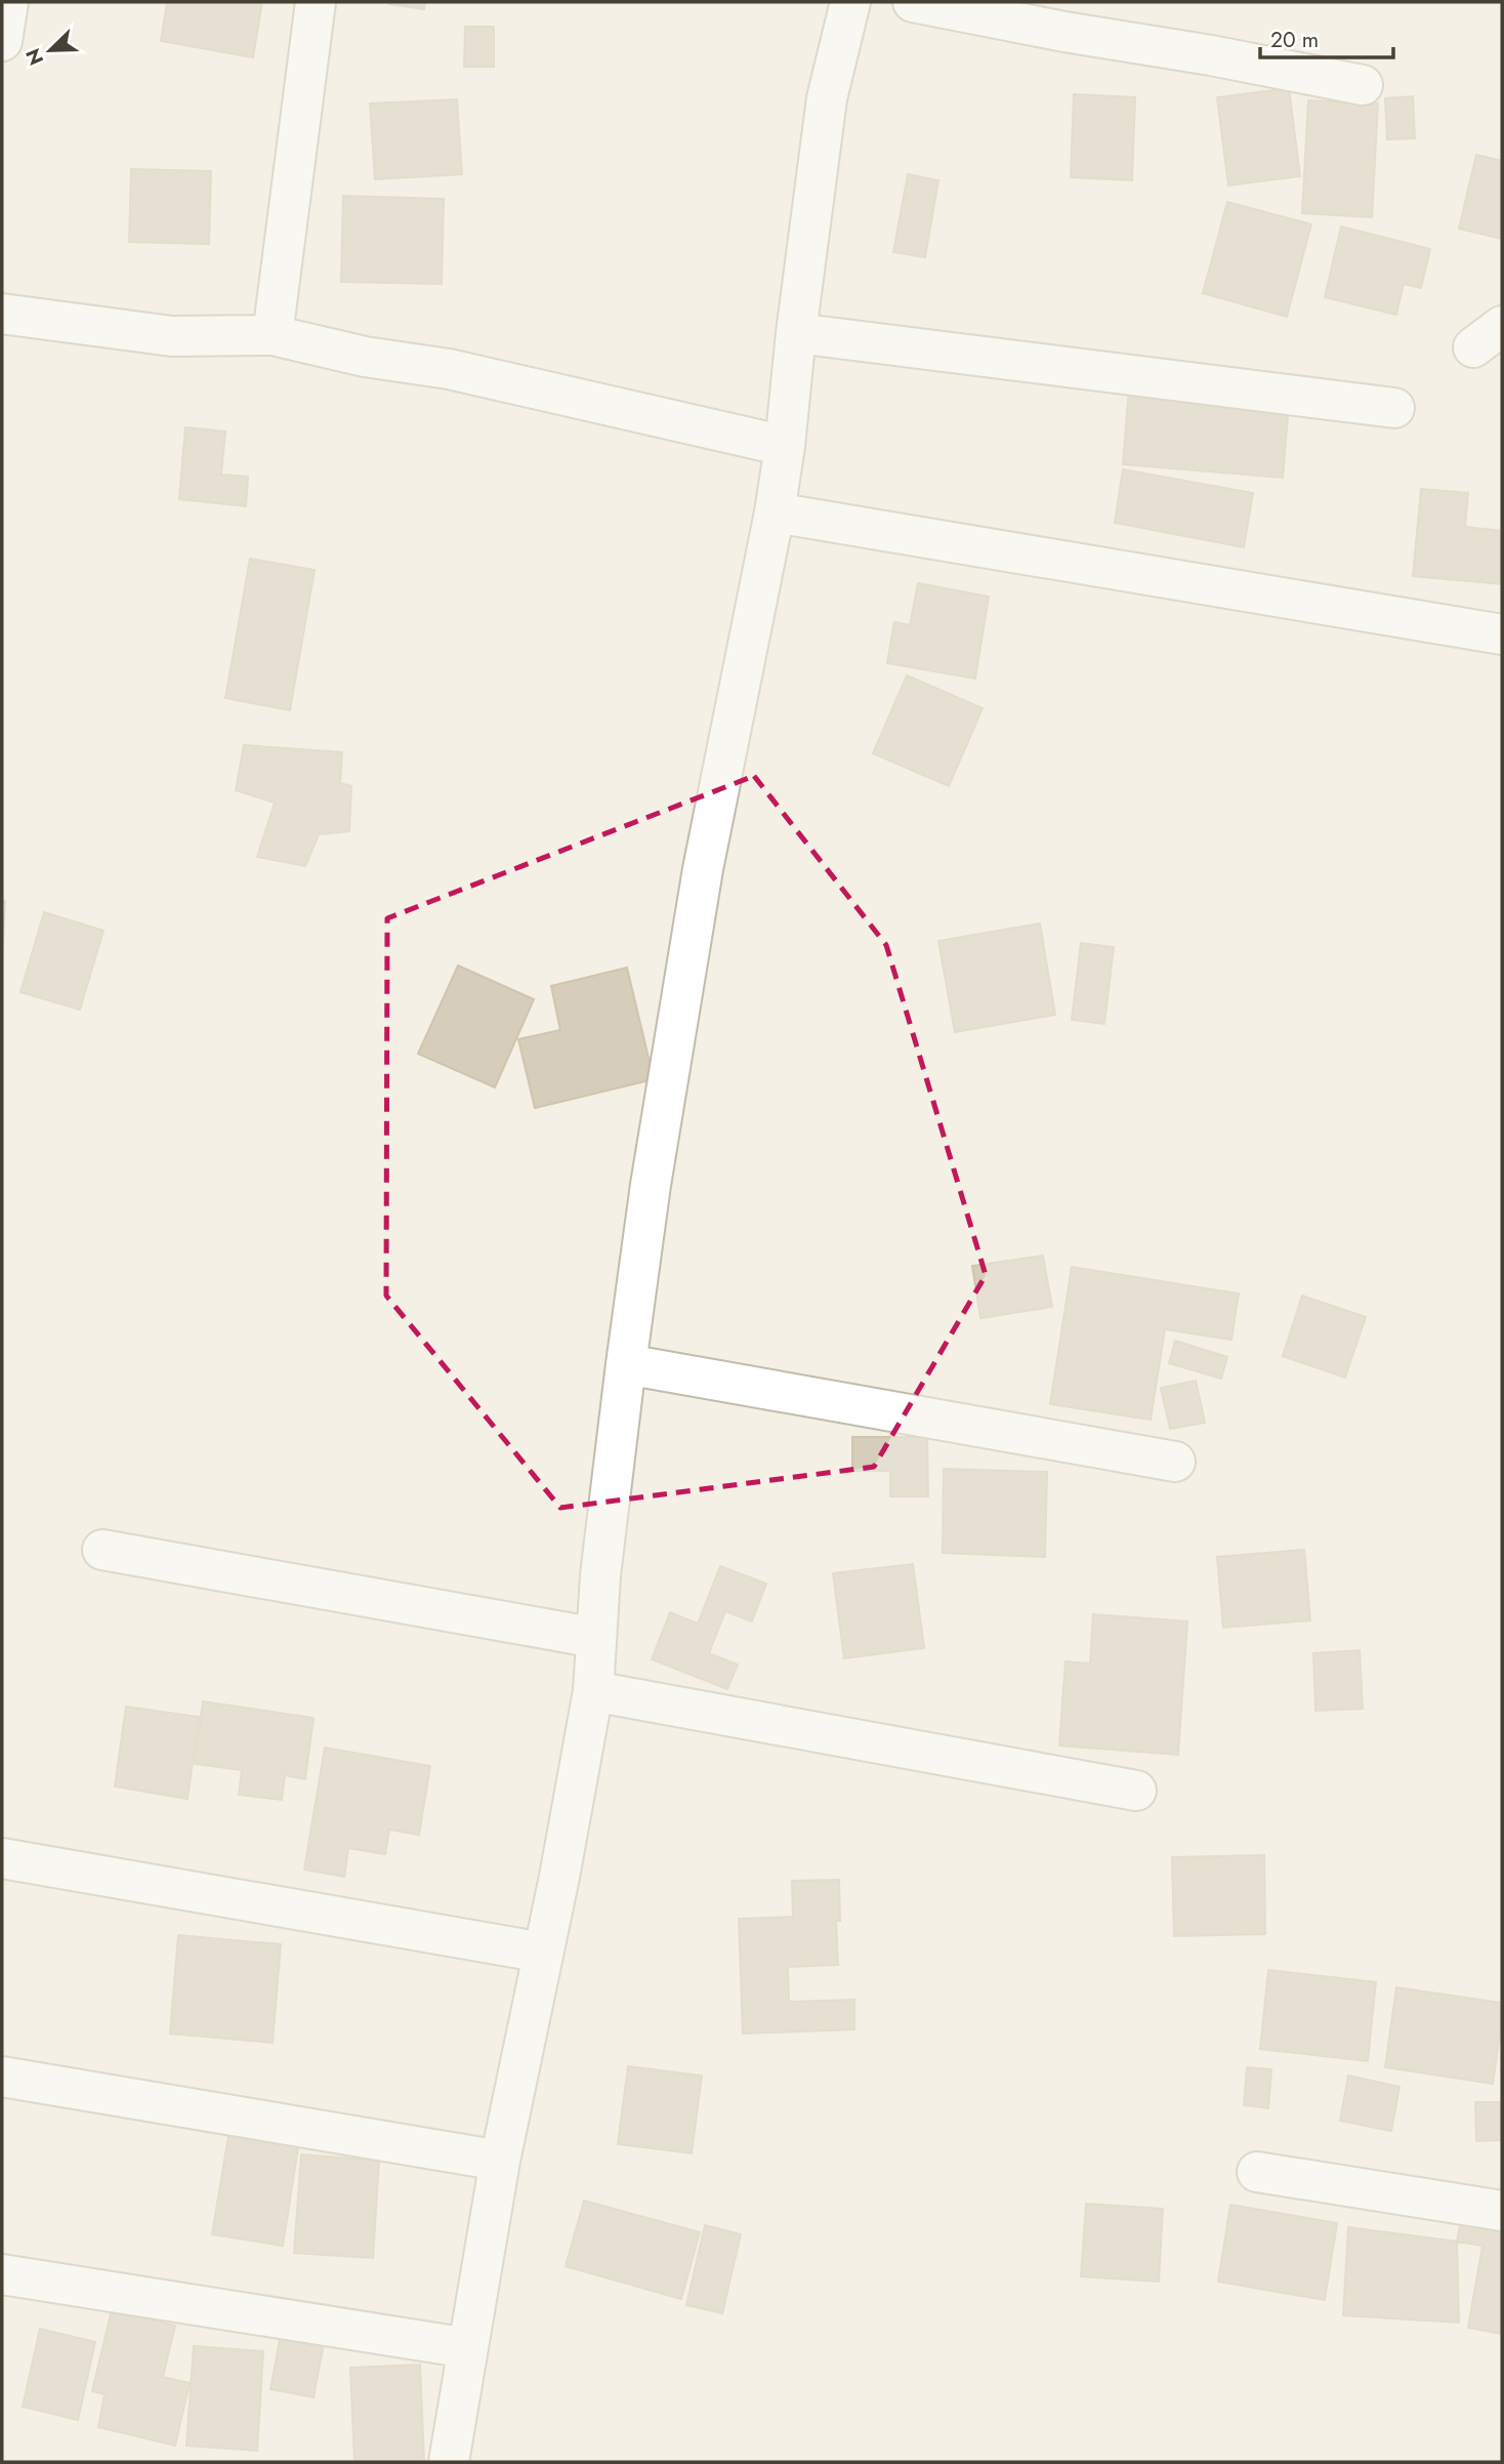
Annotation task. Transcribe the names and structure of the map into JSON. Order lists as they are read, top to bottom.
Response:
{
  "scale_bar": "20 m",
  "north": "bottom left"
}
